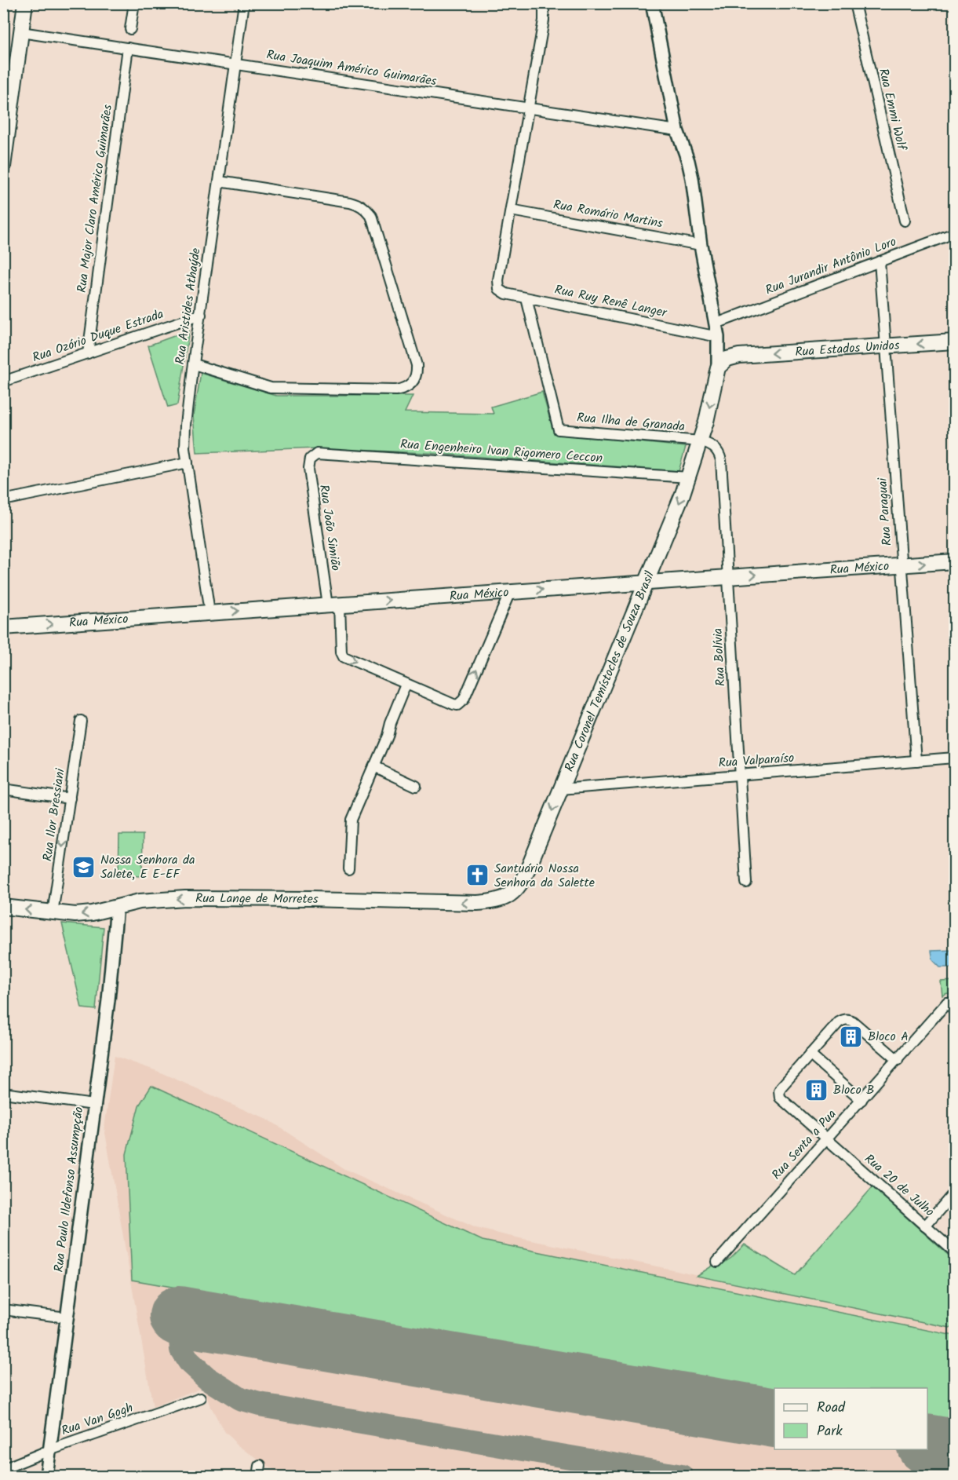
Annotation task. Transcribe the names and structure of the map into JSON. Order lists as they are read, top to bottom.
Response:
{
  "streets": {
    "main road": [
      "Rua Estados Unidos",
      "Rua México",
      "Rua Coronel Temístocles de Souza Brasil",
      "Rua Lange de Morretes"
    ],
    "street": [
      "Rua Joaquim Américo Guimarães",
      "Rua Emmi Wolf",
      "Rua Major Claro Américo Guimarães",
      "Rua Romário Martins",
      "Rua Jurandir Antônio Loro",
      "Rua Ruy Renê Langer",
      "Rua Aristides Athaýde",
      "Rua Ozório Duque Estrada",
      "Rua Ilha de Granada",
      "Rua Engenheiro Ivan Rigomero Ceccon",
      "Rua Paraguai",
      "Rua João Simião",
      "Rua Bolívia",
      "Rua Valparaíso",
      "Rua Ilor Bressiani",
      "Rua Senta a Pua",
      "Rua 20 de Julho",
      "Rua Paulo Ildefonso Assumpção",
      "Rua Van Gogh"
    ]
  },
  "crossings": [
    ["Rua Joaquim Américo Guimarães", "Rua Major Claro Américo Guimarães"],
    ["Rua Joaquim Américo Guimarães", "Rua Aristides Athaýde"],
    ["Rua Major Claro Américo Guimarães", "Rua Ozório Duque Estrada"],
    ["Rua Romário Martins", "Rua Ruy Renê Langer"],
    ["Rua Jurandir Antônio Loro", "Rua Paraguai"],
    ["Rua Ruy Renê Langer", "Rua Ilha de Granada"],
    ["Rua Aristides Athaýde", "Rua Ozório Duque Estrada"],
    ["Rua Aristides Athaýde", "Rua México"],
    ["Rua Estados Unidos", "Rua Paraguai"],
    ["Rua Estados Unidos", "Rua Coronel Temístocles de Souza Brasil"],
    ["Rua Ilha de Granada", "Rua Bolívia"],
    ["Rua Ilha de Granada", "Rua Coronel Temístocles de Souza Brasil"],
    ["Rua Engenheiro Ivan Rigomero Ceccon", "Rua João Simião"],
    ["Rua Engenheiro Ivan Rigomero Ceccon", "Rua Coronel Temístocles de Souza Brasil"],
    ["Rua Paraguai", "Rua México"],
    ["Rua Paraguai", "Rua Valparaíso"],
    ["Rua João Simião", "Rua México"],
    ["Rua México", "Rua Bolívia"],
    ["Rua México", "Rua Coronel Temístocles de Souza Brasil"],
    ["Rua Bolívia", "Rua Coronel Temístocles de Souza Brasil"],
    ["Rua Bolívia", "Rua Valparaíso"],
    ["Rua Coronel Temístocles de Souza Brasil", "Rua Valparaíso"],
    ["Rua Coronel Temístocles de Souza Brasil", "Rua Lange de Morretes"],
    ["Rua Ilor Bressiani", "Rua Lange de Morretes"],
    ["Rua Lange de Morretes", "Rua Paulo Ildefonso Assumpção"],
    ["Rua Senta a Pua", "Rua 20 de Julho"],
    ["Rua Paulo Ildefonso Assumpção", "Rua Van Gogh"]
  ],
  "one_way": [
    "Rua Estados Unidos",
    "Rua João Simião",
    "Rua México",
    "Rua Coronel Temístocles de Souza Brasil",
    "Rua Ilor Bressiani",
    "Rua Lange de Morretes"
  ],
  "places": {
    "school or university": ["Nossa Senhora da Salete, E E-EF"],
    "church": ["Santuário Nossa Senhora da Salette"],
    "building": ["Bloco A", "Bloco B"]
  },
  "legend": ["Road", "Park"]
}
